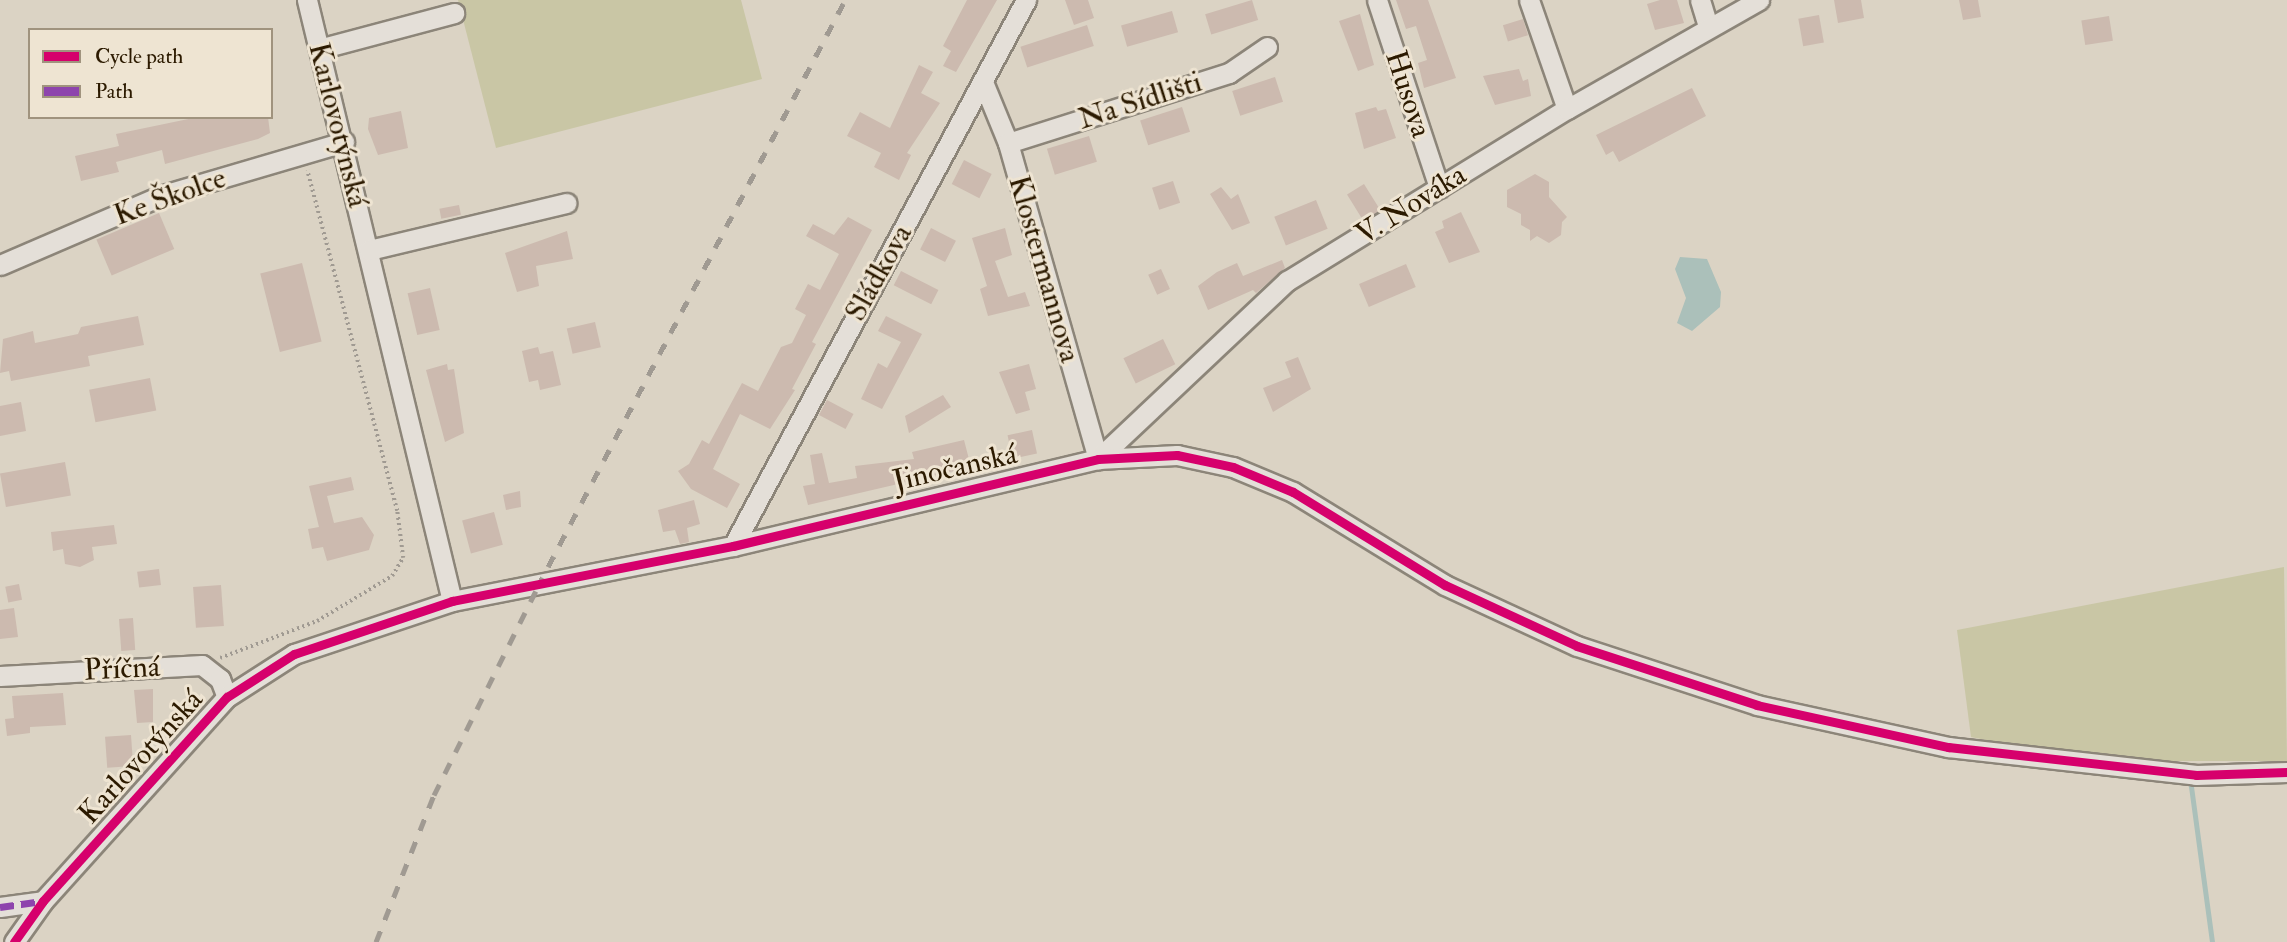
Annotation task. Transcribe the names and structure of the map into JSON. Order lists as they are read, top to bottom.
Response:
{
  "streets": {
    "street": [
      "Husova",
      "Na Sídlišti",
      "Karlovotýnská",
      "Ke Školce",
      "V. Nováka",
      "Klostermannova",
      "Sládkova",
      "Jinočanská",
      "Příčná"
    ]
  },
  "crossings": [
    ["Husova", "V. Nováka"],
    ["Na Sídlišti", "Klostermannova"],
    ["Karlovotýnská", "Ke Školce"],
    ["Karlovotýnská", "Jinočanská"],
    ["Karlovotýnská", "Příčná"],
    ["V. Nováka", "Klostermannova"],
    ["V. Nováka", "Jinočanská"],
    ["Klostermannova", "Sládkova"],
    ["Klostermannova", "Jinočanská"],
    ["Sládkova", "Jinočanská"]
  ],
  "legend": ["Cycle path", "Path"]
}
